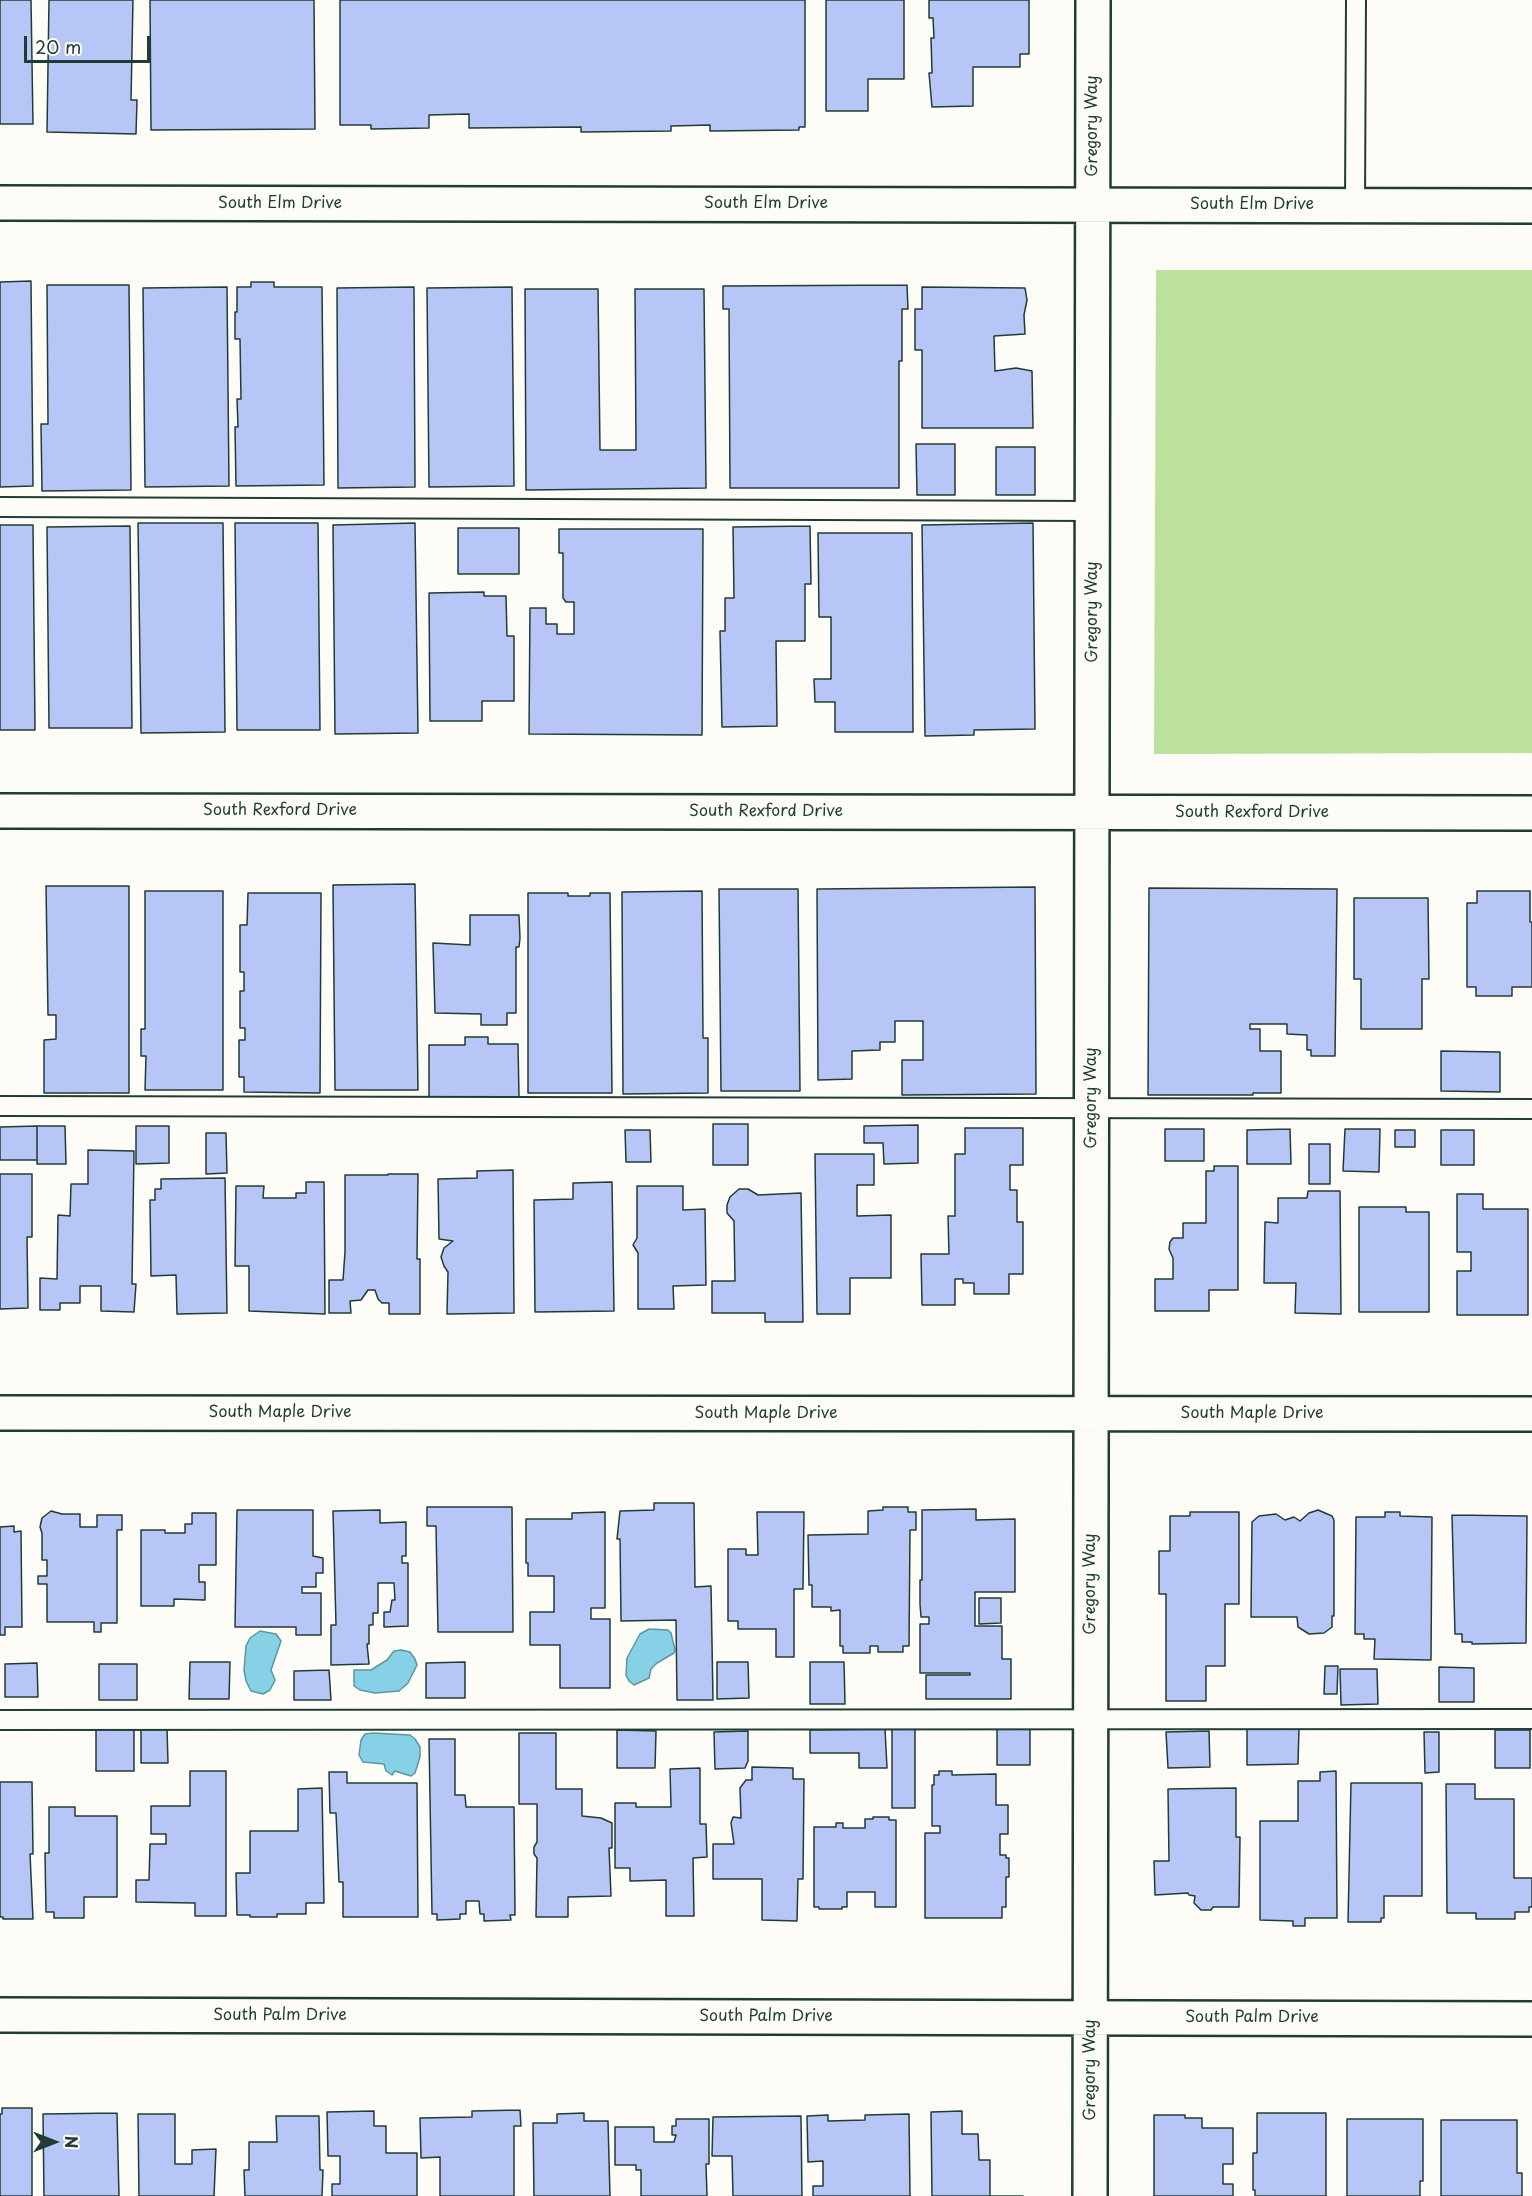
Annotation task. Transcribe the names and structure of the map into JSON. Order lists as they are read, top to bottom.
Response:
{
  "streets": {
    "street": [
      "Gregory Way",
      "South Elm Drive",
      "South Rexford Drive",
      "South Maple Drive",
      "South Palm Drive"
    ]
  },
  "crossings": [
    ["Gregory Way", "South Elm Drive"],
    ["Gregory Way", "South Rexford Drive"],
    ["Gregory Way", "South Maple Drive"],
    ["Gregory Way", "South Palm Drive"]
  ],
  "scale_bar": "20 m",
  "north": "right"
}
